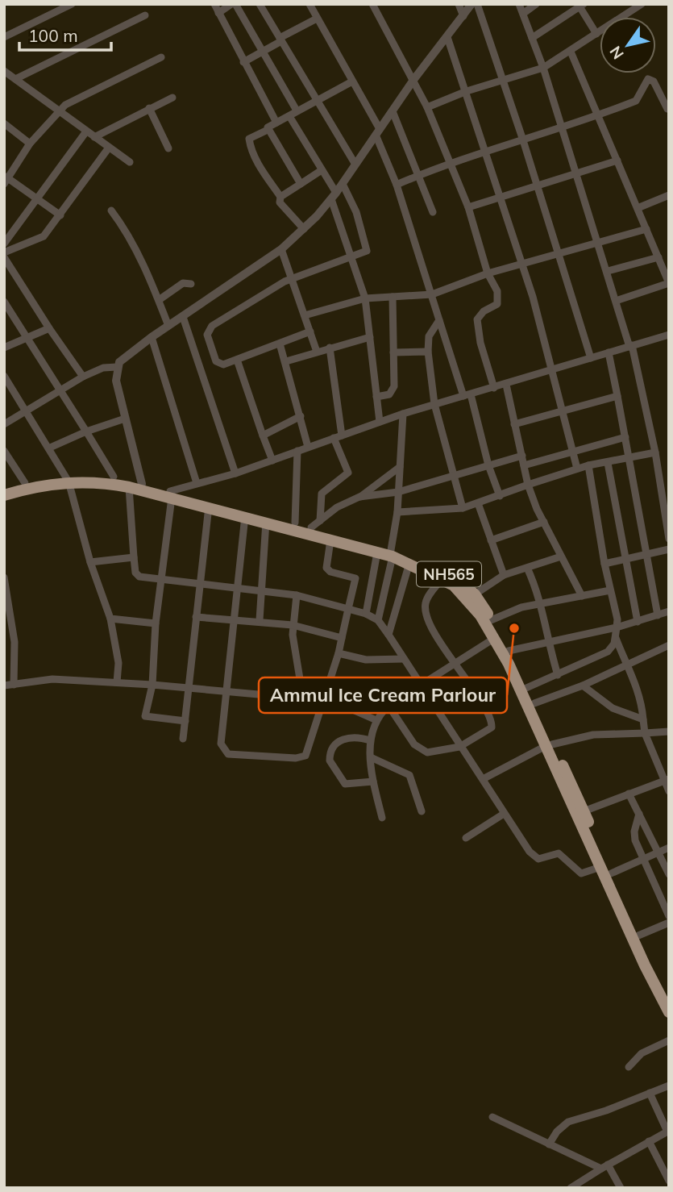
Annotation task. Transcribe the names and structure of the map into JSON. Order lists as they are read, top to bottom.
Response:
{
  "streets": {
    "highway": ["NH565"]
  },
  "places": ["Ammul Ice Cream Parlour"],
  "scale_bar": "100 m",
  "north": "bottom left"
}
